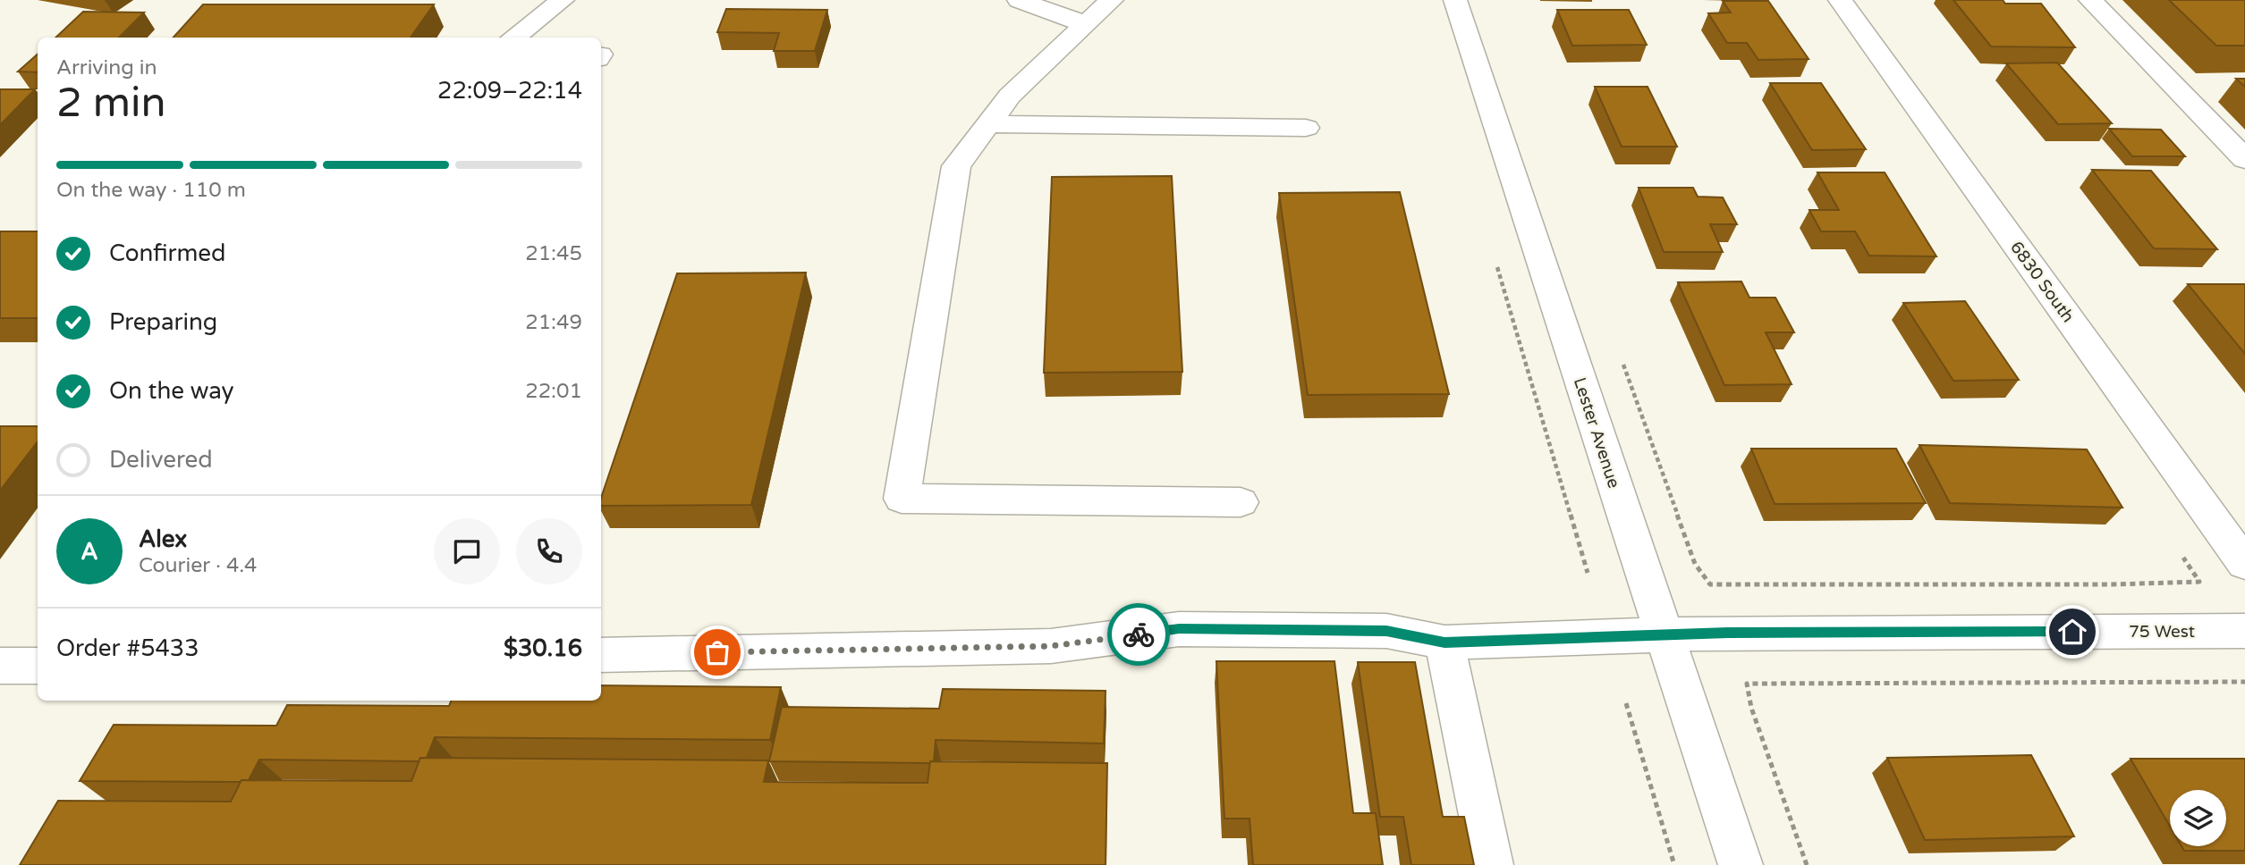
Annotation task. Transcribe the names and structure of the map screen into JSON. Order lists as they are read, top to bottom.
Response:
{
  "streets": {
    "street": ["6830 South", "Lester Avenue", "75 West"]
  },
  "crossings": [
    ["Lester Avenue", "75 West"]
  ],
  "page": {
    "heading": ["2 min", "Arriving in", "22:09–22:14"],
    "panel": [
      "Alex",
      "Courier · 4.4",
      "Order #5433",
      "$30.16"
    ],
    "bar": "On the way · 110 m",
    "list": [
      ["Confirmed", "21:45"],
      ["Preparing", "21:49"],
      ["On the way", "22:01"],
      "Delivered"
    ],
    "round": "A"
  }
}
